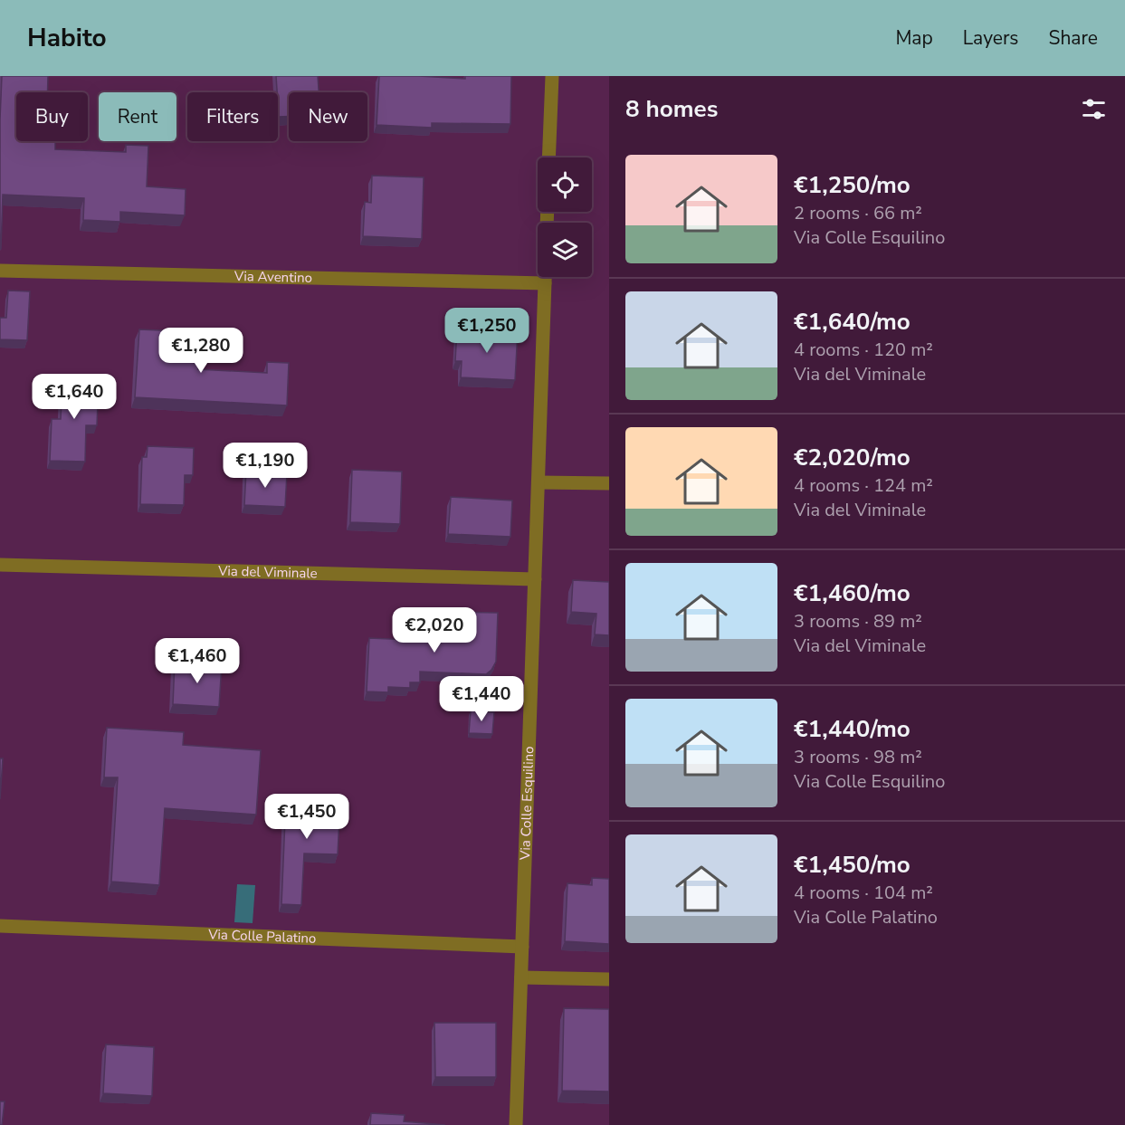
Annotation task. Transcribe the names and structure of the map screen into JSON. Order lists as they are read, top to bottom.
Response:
{
  "streets": {
    "street": [
      "Via Aventino",
      "Via del Viminale",
      "Via Colle Esquilino",
      "Via Colle Palatino"
    ]
  },
  "crossings": [
    ["Via Aventino", "Via Colle Esquilino"],
    ["Via del Viminale", "Via Colle Esquilino"],
    ["Via Colle Esquilino", "Via Colle Palatino"]
  ],
  "page": {
    "header": "Habito",
    "nav": ["Map", "Layers", "Share"],
    "heading": "8 homes",
    "chip": [
      "Buy",
      "Rent",
      "Filters",
      "New"
    ],
    "list": [
      {
        "name": "€1,250/mo",
        "note": "2 rooms · 66 m² · Via Colle Esquilino"
      },
      {
        "name": "€1,640/mo",
        "note": "4 rooms · 120 m² · Via del Viminale"
      },
      {
        "name": "€2,020/mo",
        "note": "4 rooms · 124 m² · Via del Viminale"
      },
      {
        "name": "€1,460/mo",
        "note": "3 rooms · 89 m² · Via del Viminale"
      },
      {
        "name": "€1,440/mo",
        "note": "3 rooms · 98 m² · Via Colle Esquilino"
      },
      {
        "name": "€1,450/mo",
        "note": "4 rooms · 104 m² · Via Colle Palatino"
      }
    ],
    "price": [
      "€1,250",
      "€1,280",
      "€1,640",
      "€1,190",
      "€2,020",
      "€1,460",
      "€1,440",
      "€1,450"
    ]
  }
}
